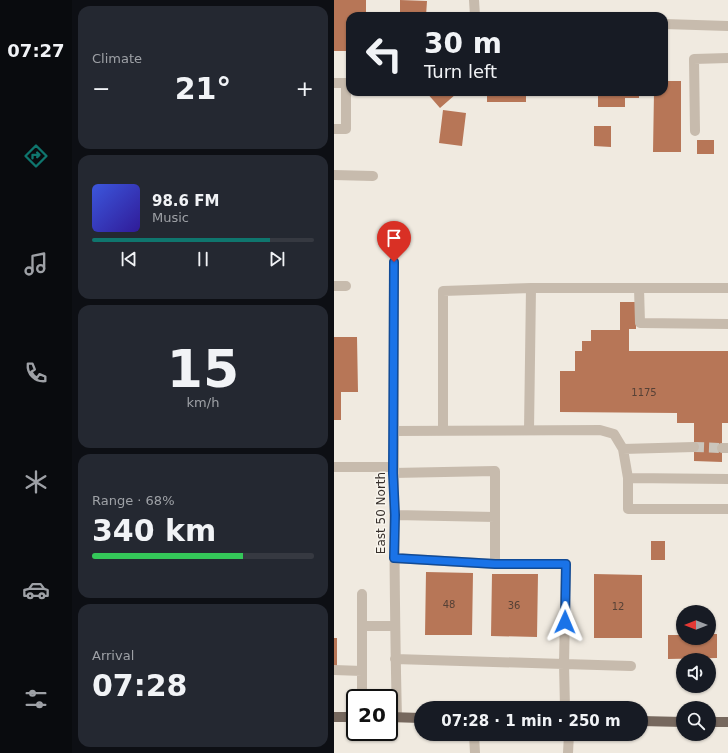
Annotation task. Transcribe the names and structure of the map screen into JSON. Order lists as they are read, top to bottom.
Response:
{
  "streets": {
    "street": ["East 50 North"]
  },
  "house_numbers": [
    "1175",
    "48",
    "36",
    "12"
  ],
  "north": "left",
  "page": {
    "tabs": "07:27",
    "tile": [
      "Climate",
      ["15", "km/h"],
      ["Range · 68%", "340 km"],
      ["Arrival", "07:28"]
    ],
    "turn": ["30 m", "Turn left"],
    "heat": ["−", "21°", "+"],
    "song": ["98.6 FM", "Music"],
    "limit": "20",
    "trip": "07:28 · 1 min · 250 m"
  }
}
